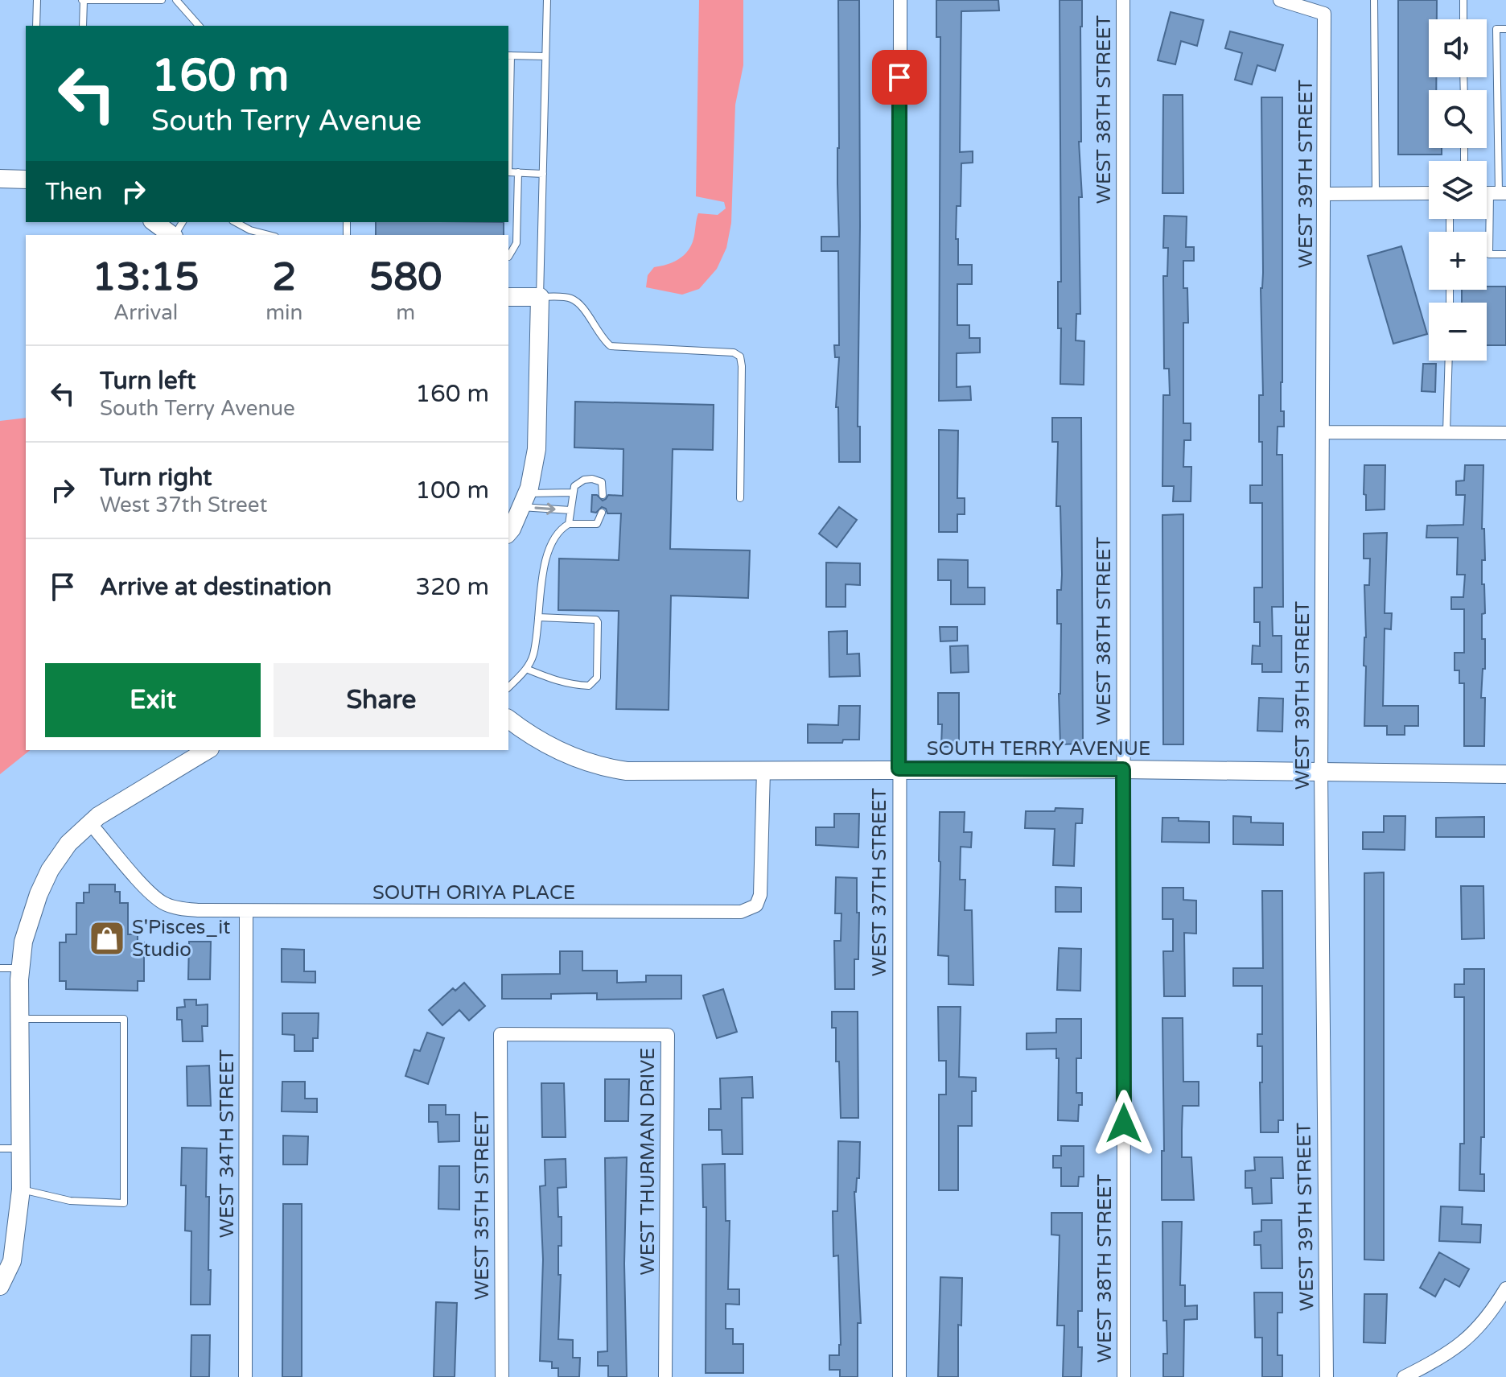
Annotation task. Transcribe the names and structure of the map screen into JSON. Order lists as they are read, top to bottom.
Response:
{
  "streets": {
    "street": [
      "WEST 38TH STREET",
      "WEST 39TH STREET",
      "SOUTH TERRY AVENUE",
      "WEST 37TH STREET",
      "SOUTH ORIYA PLACE",
      "WEST 34TH STREET",
      "WEST THURMAN DRIVE",
      "WEST 35TH STREET"
    ]
  },
  "crossings": [
    ["WEST 38TH STREET", "SOUTH TERRY AVENUE"],
    ["WEST 39TH STREET", "SOUTH TERRY AVENUE"],
    ["SOUTH TERRY AVENUE", "WEST 37TH STREET"],
    ["SOUTH TERRY AVENUE", "SOUTH ORIYA PLACE"],
    ["SOUTH ORIYA PLACE", "WEST 34TH STREET"],
    ["WEST THURMAN DRIVE", "WEST 35TH STREET"]
  ],
  "places": {
    "shop": ["S'Pisces_it Studio"]
  },
  "page": {
    "map_buttons": ["+", "−"],
    "turn": ["160 m", "South Terry Avenue"],
    "then": "Then",
    "eta": [
      "13:15",
      "Arrival",
      "2",
      "min",
      "580",
      "m"
    ],
    "list": [
      {
        "name": "Turn left",
        "note": "South Terry Avenue",
        "value": "160 m"
      },
      {
        "name": "Turn right",
        "note": "West 37th Street",
        "value": "100 m"
      },
      {
        "name": "Arrive at destination",
        "value": "320 m"
      }
    ],
    "buttons": ["Exit", "Share"]
  }
}
